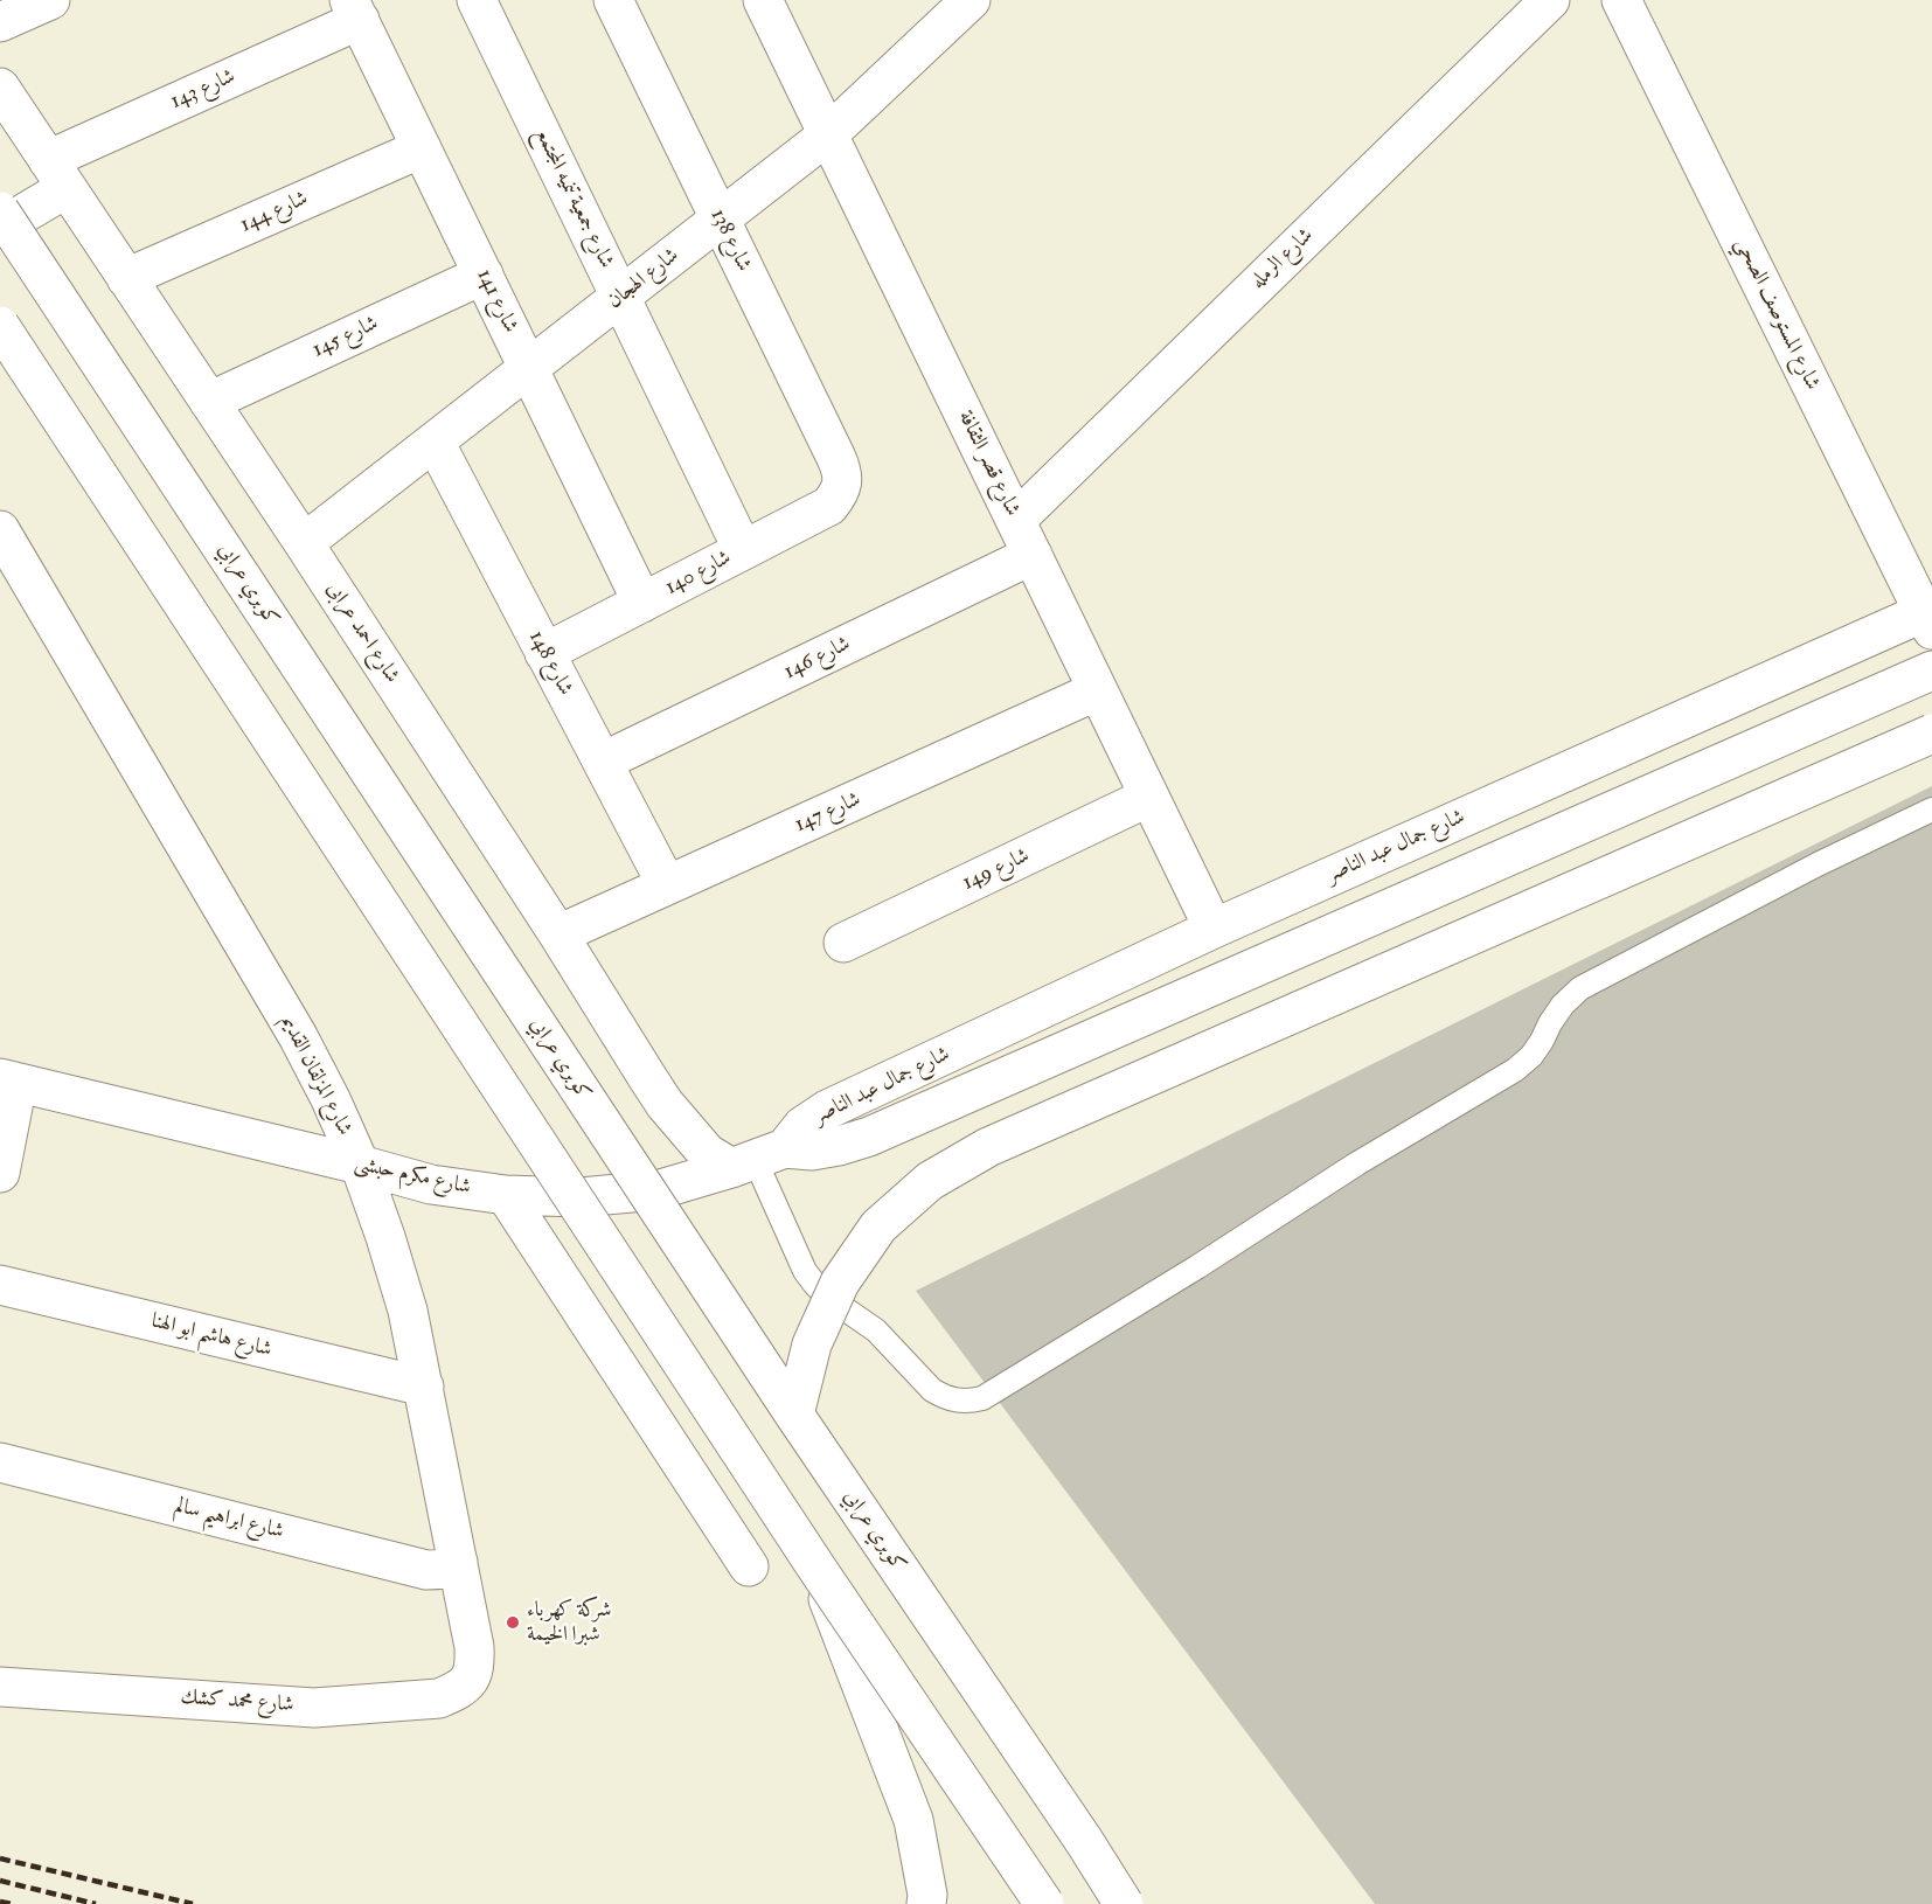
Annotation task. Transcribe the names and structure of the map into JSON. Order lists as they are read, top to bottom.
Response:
{
  "streets": {
    "street": [
      "شارع 143",
      "شارع جمعية تنميه المجتمع",
      "شارع 144",
      "شارع 138",
      "شارع الرمله",
      "شارع الهجان",
      "شارع 141",
      "شارع المستوصف الصحي",
      "شارع 145",
      "شارع قصر الثقافة",
      "شارع 140",
      "كوبري عرابي",
      "شارع احمد عرابى",
      "شارع 146",
      "شارع 148",
      "شارع 147",
      "شارع جمال عبد الناصر",
      "شارع 149",
      "شارع المزلقان القديم",
      "شارع مكرم حبشى",
      "شارع هاشم ابو الهنا",
      "شارع ابراهيم سالم",
      "شارع محمد كشك"
    ]
  },
  "crossings": [
    ["شارع 143", "شارع 141"],
    ["شارع 143", "شارع احمد عرابى"],
    ["شارع جمعية تنميه المجتمع", "شارع الهجان"],
    ["شارع جمعية تنميه المجتمع", "شارع 140"],
    ["شارع 144", "شارع 141"],
    ["شارع 144", "شارع احمد عرابى"],
    ["شارع 138", "شارع الهجان"],
    ["شارع 138", "شارع 140"],
    ["شارع الرمله", "شارع قصر الثقافة"],
    ["شارع الهجان", "شارع 141"],
    ["شارع الهجان", "شارع قصر الثقافة"],
    ["شارع الهجان", "شارع احمد عرابى"],
    ["شارع الهجان", "شارع 148"],
    ["شارع 141", "شارع 145"],
    ["شارع 141", "شارع 140"],
    ["شارع المستوصف الصحي", "شارع جمال عبد الناصر"],
    ["شارع 145", "شارع احمد عرابى"],
    ["شارع قصر الثقافة", "شارع 146"],
    ["شارع قصر الثقافة", "شارع 147"],
    ["شارع قصر الثقافة", "شارع جمال عبد الناصر"],
    ["شارع قصر الثقافة", "شارع 149"],
    ["شارع 140", "شارع 148"],
    ["شارع احمد عرابى", "شارع 147"],
    ["شارع احمد عرابى", "شارع جمال عبد الناصر"],
    ["شارع احمد عرابى", "شارع مكرم حبشى"],
    ["شارع 146", "شارع 148"],
    ["شارع 148", "شارع 147"],
    ["شارع جمال عبد الناصر", "شارع مكرم حبشى"],
    ["شارع المزلقان القديم", "شارع مكرم حبشى"],
    ["شارع المزلقان القديم", "شارع هاشم ابو الهنا"],
    ["شارع المزلقان القديم", "شارع ابراهيم سالم"],
    ["شارع المزلقان القديم", "شارع محمد كشك"]
  ],
  "places": ["شركة كهرباء شبرا الخيمة"]
}
